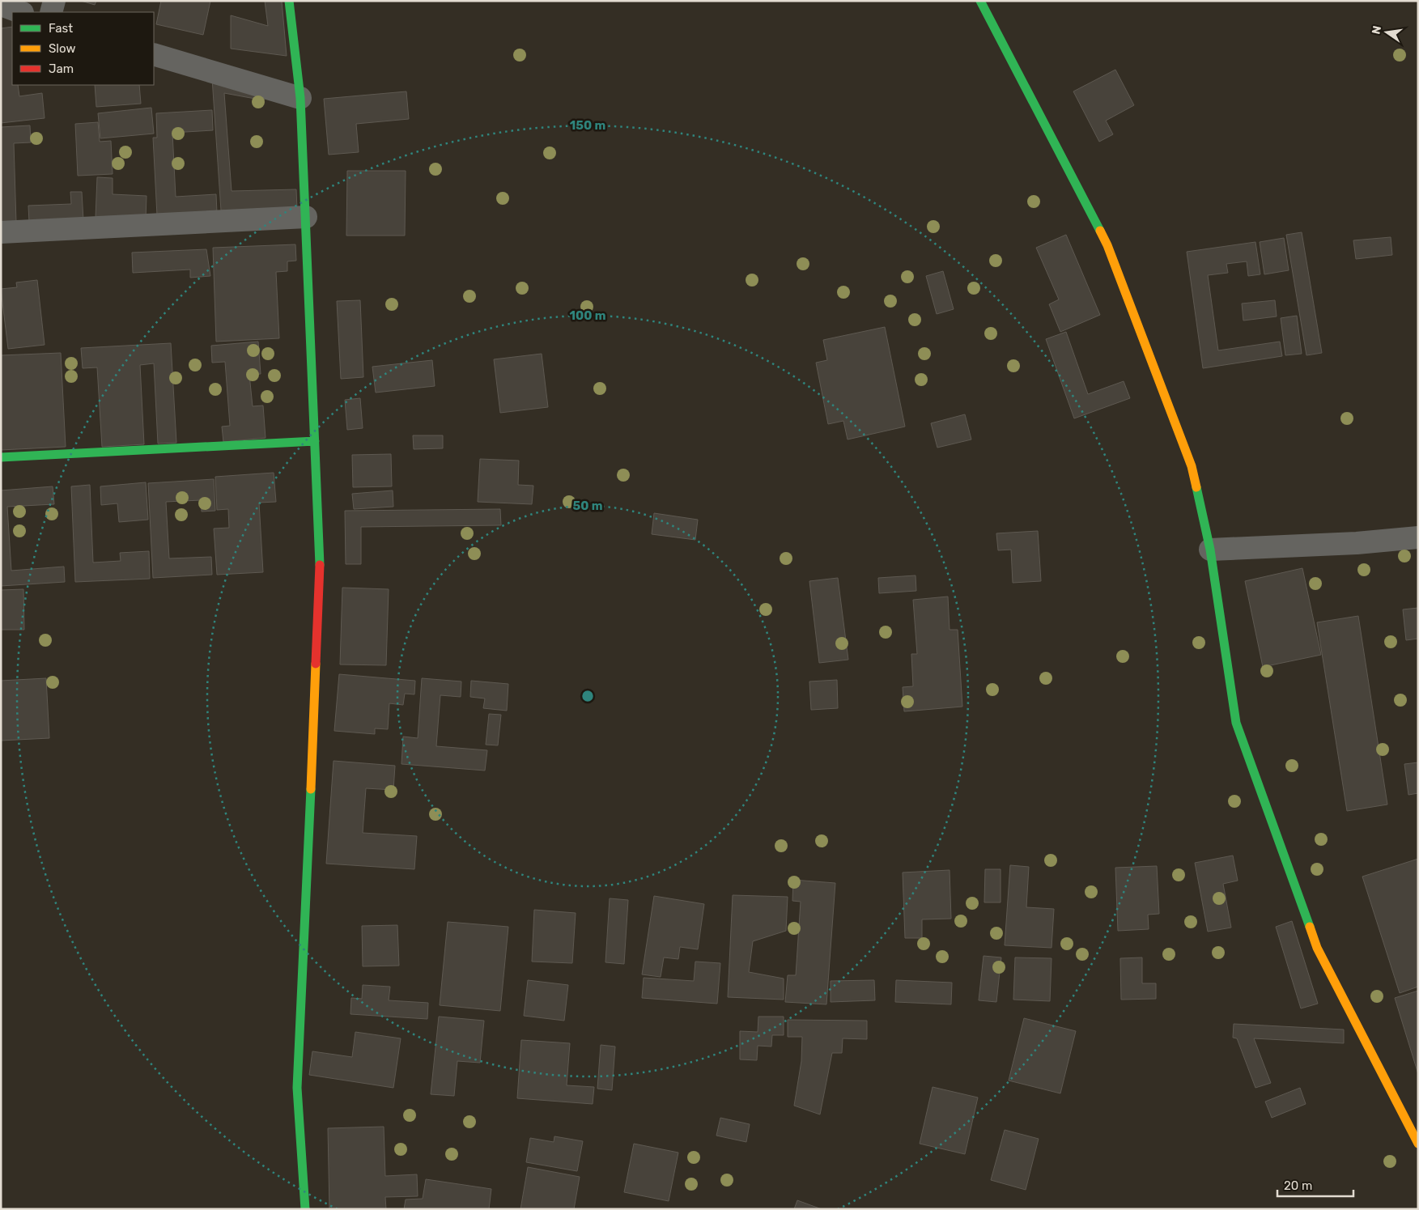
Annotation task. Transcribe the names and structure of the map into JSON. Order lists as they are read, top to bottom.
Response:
{
  "legend": ["Fast", "Slow", "Jam"],
  "scale_bar": "20 m",
  "north": "left",
  "rings": ["150 m", "100 m", "50 m"]
}
